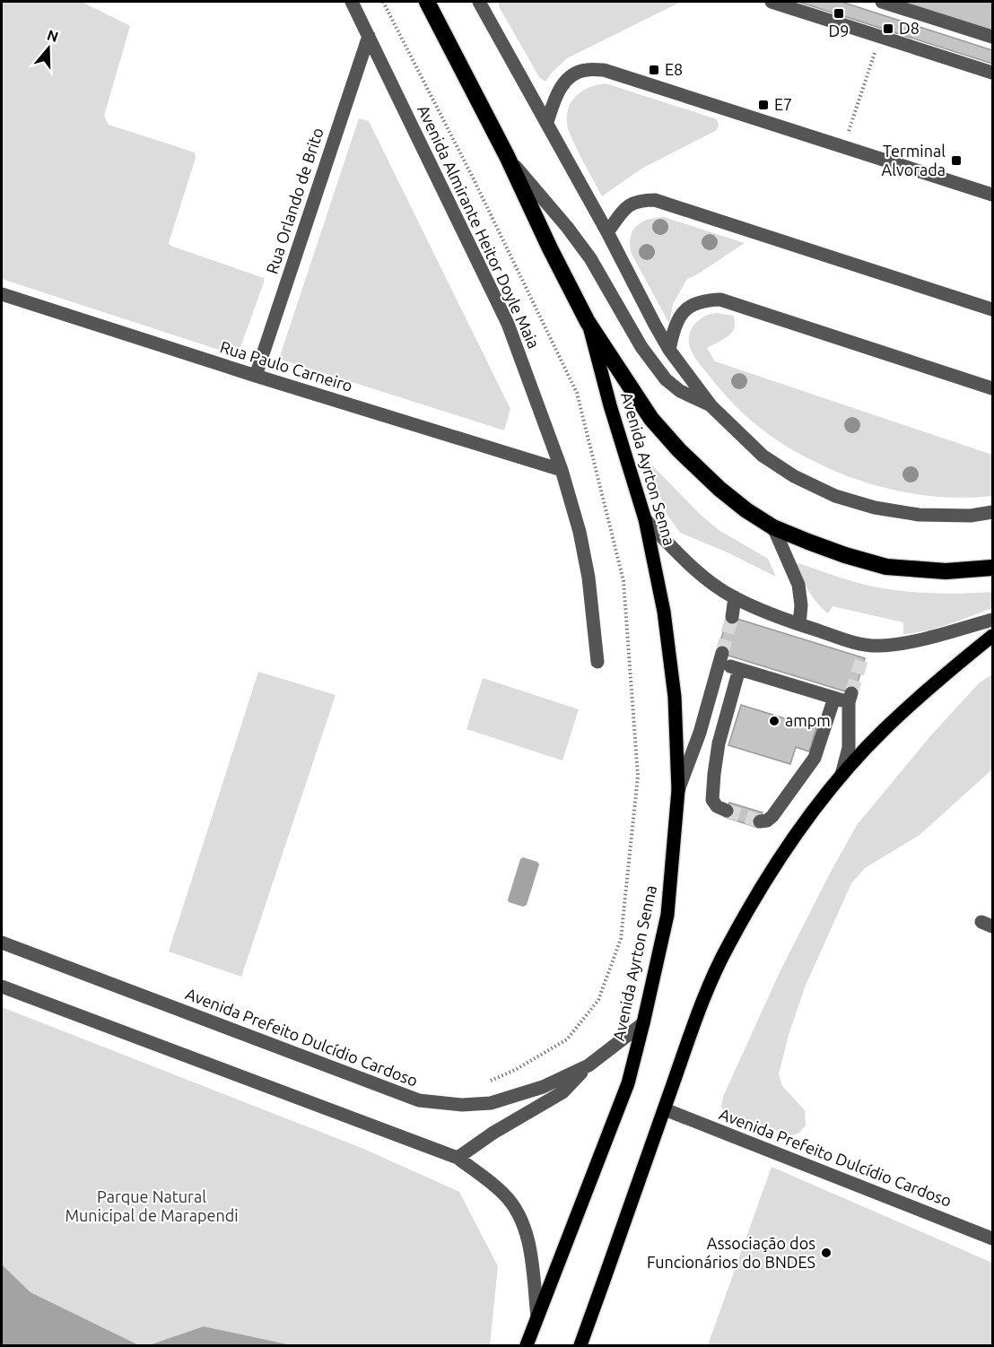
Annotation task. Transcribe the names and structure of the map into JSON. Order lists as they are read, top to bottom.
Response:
{
  "streets": {
    "highway": ["Avenida Ayrton Senna"],
    "street": [
      "Rua Orlando de Brito",
      "Avenida Almirante Heitor Doyle Maia",
      "Rua Paulo Carneiro",
      "Avenida Prefeito Dulcídio Cardoso"
    ]
  },
  "crossings": [
    ["Rua Orlando de Brito", "Avenida Almirante Heitor Doyle Maia"],
    ["Rua Orlando de Brito", "Rua Paulo Carneiro"],
    ["Avenida Almirante Heitor Doyle Maia", "Rua Paulo Carneiro"],
    ["Avenida Ayrton Senna", "Avenida Prefeito Dulcídio Cardoso"]
  ],
  "parks": ["Parque Natural Municipal de Marapendi"],
  "places": {
    "transit": [
      "D9",
      "D8",
      "E8",
      "E7",
      "Terminal Alvorada"
    ],
    "other": ["ampm", "Associação dos Funcionários do BNDES"]
  },
  "north": "top"
}
